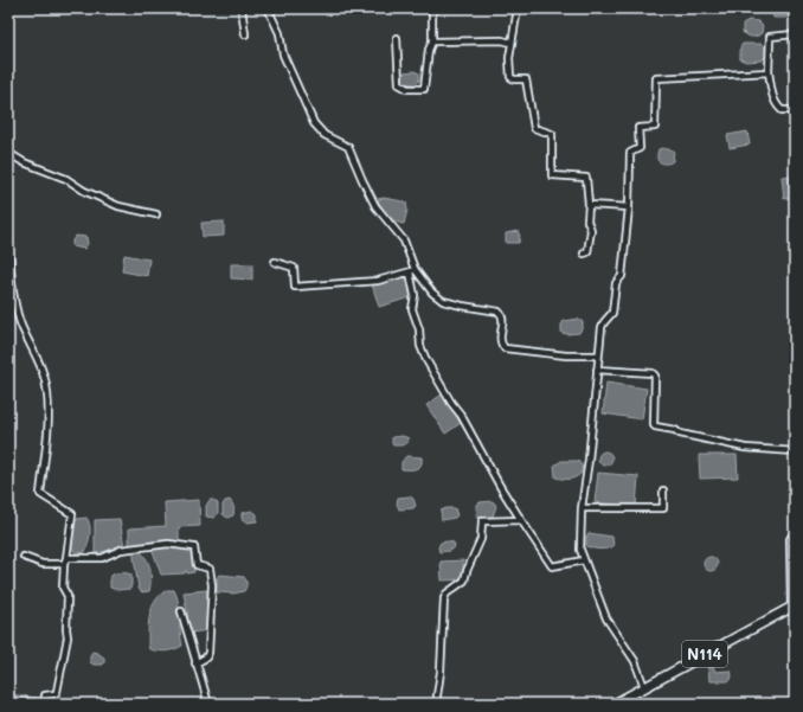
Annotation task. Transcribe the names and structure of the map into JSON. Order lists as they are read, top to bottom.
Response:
{
  "streets": {
    "highway": ["N114"]
  }
}
